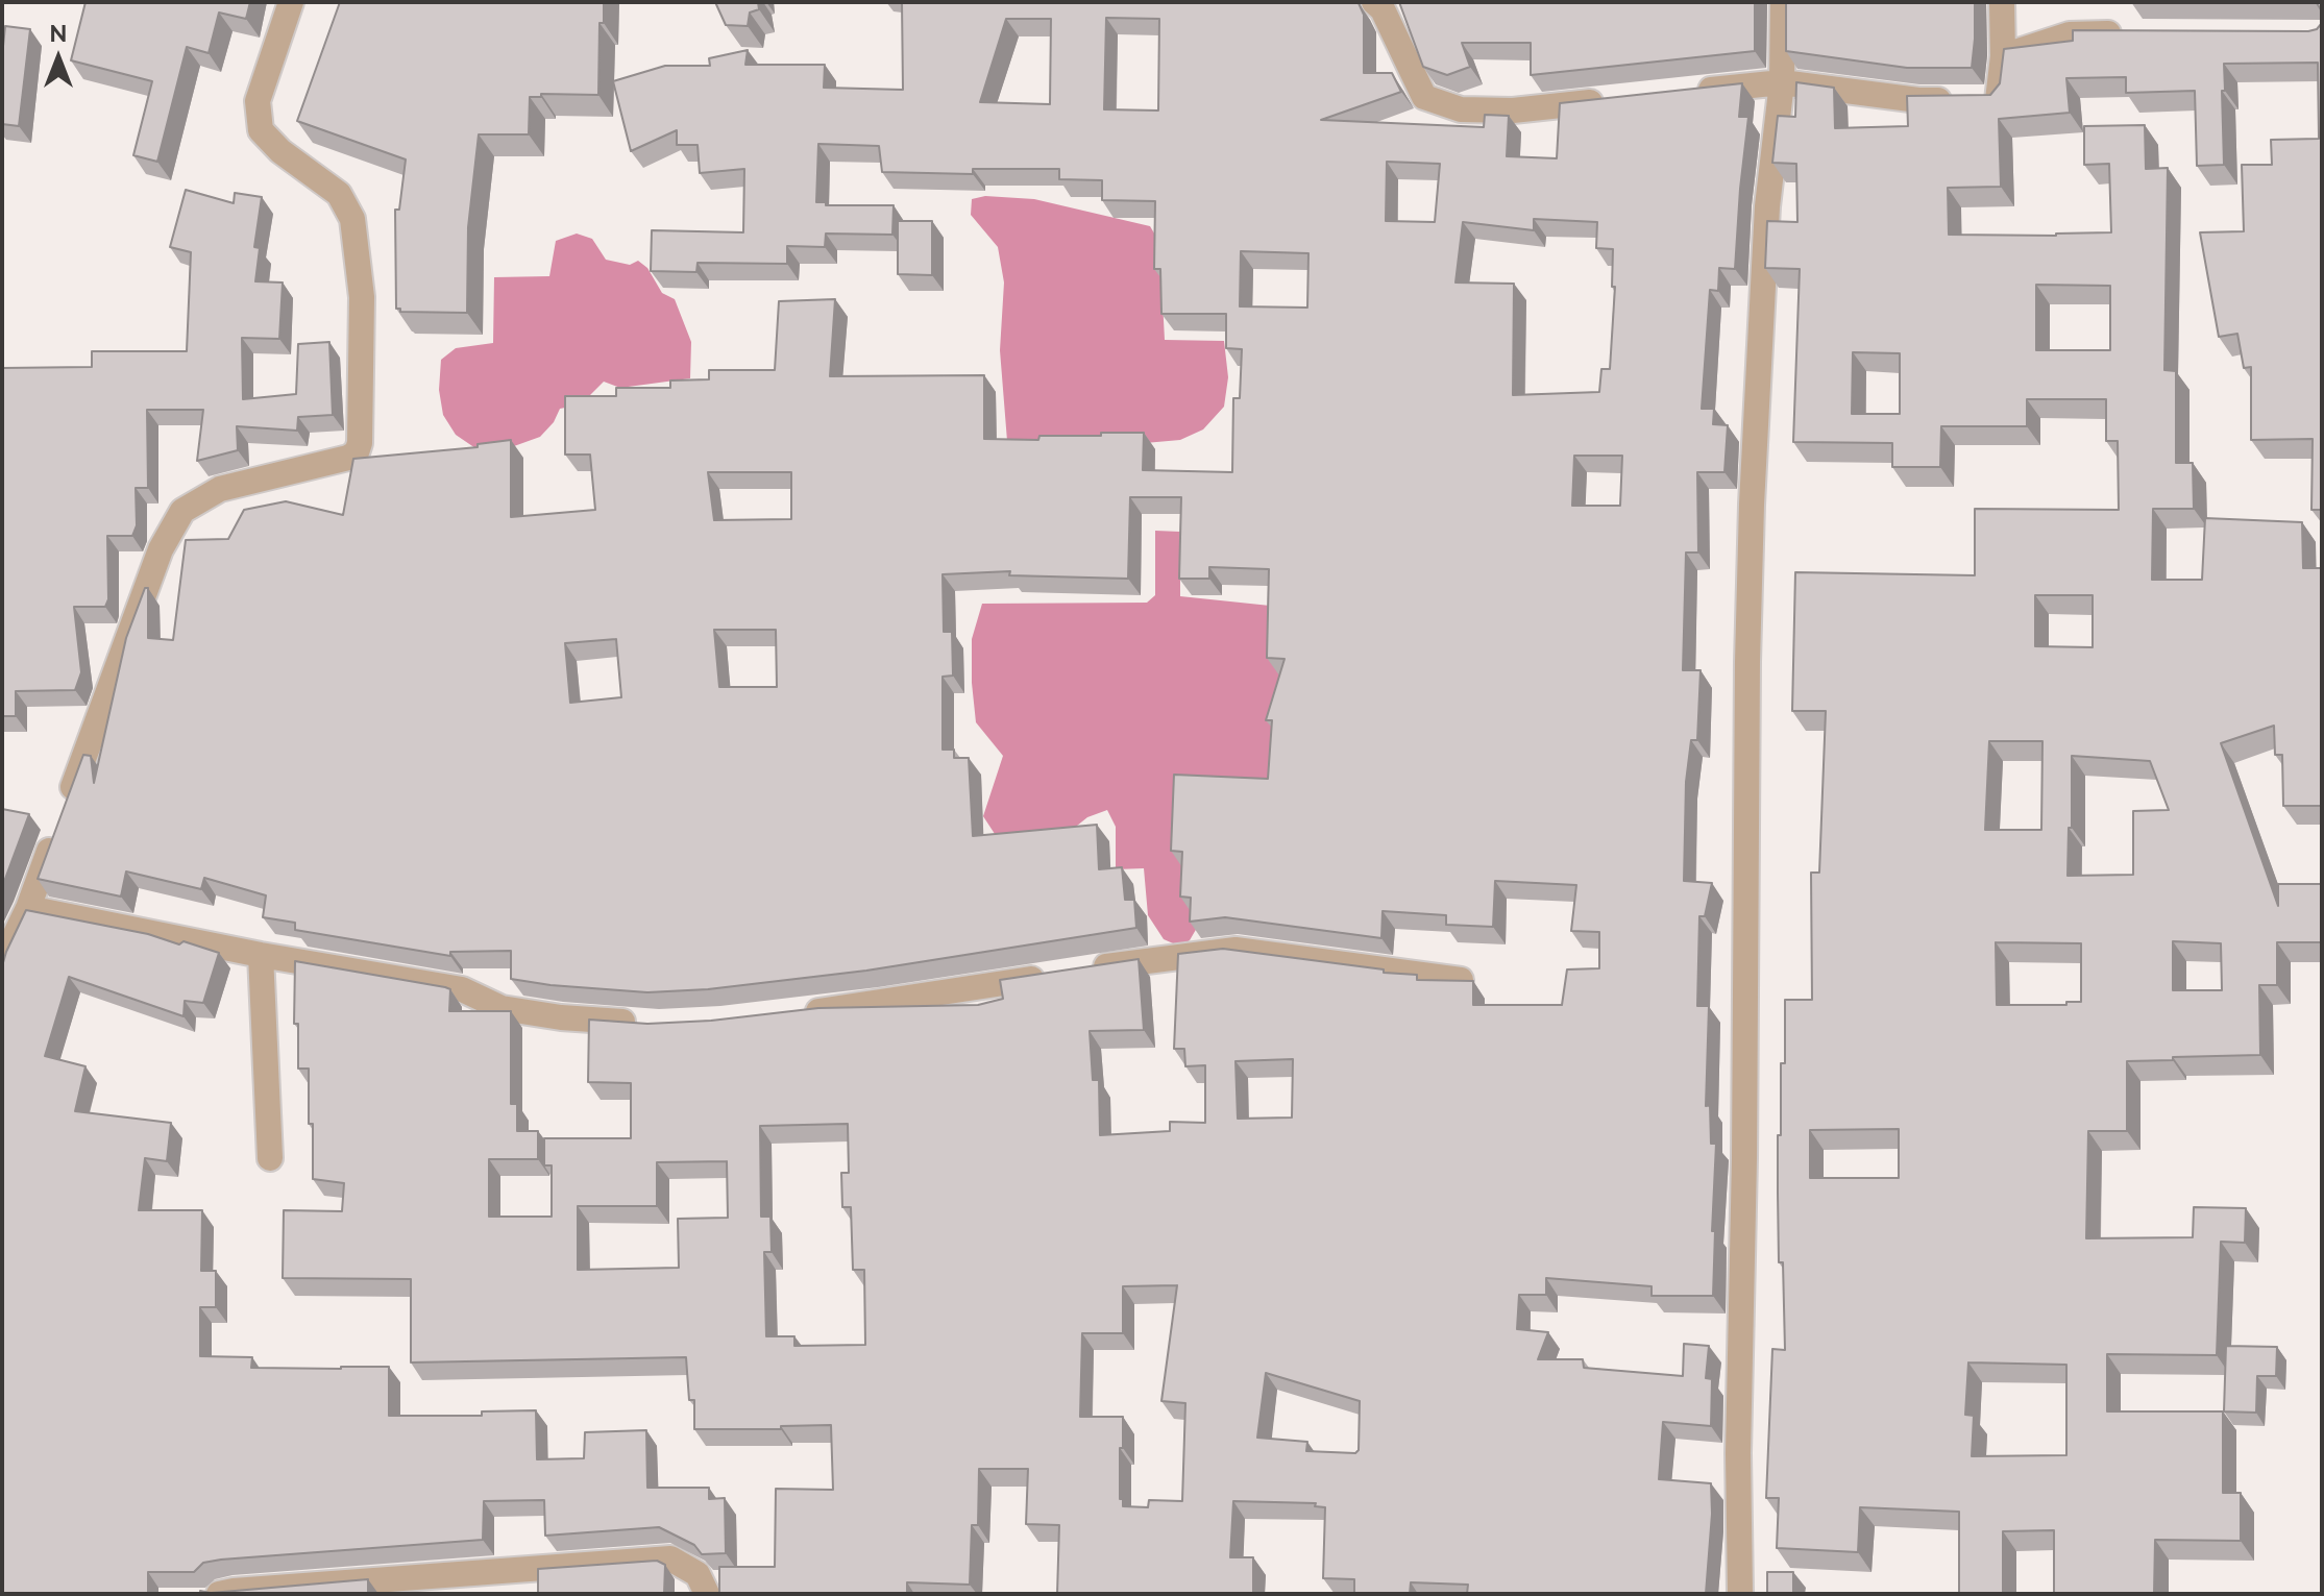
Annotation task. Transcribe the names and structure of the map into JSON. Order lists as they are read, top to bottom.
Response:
{
  "north": "top"
}
